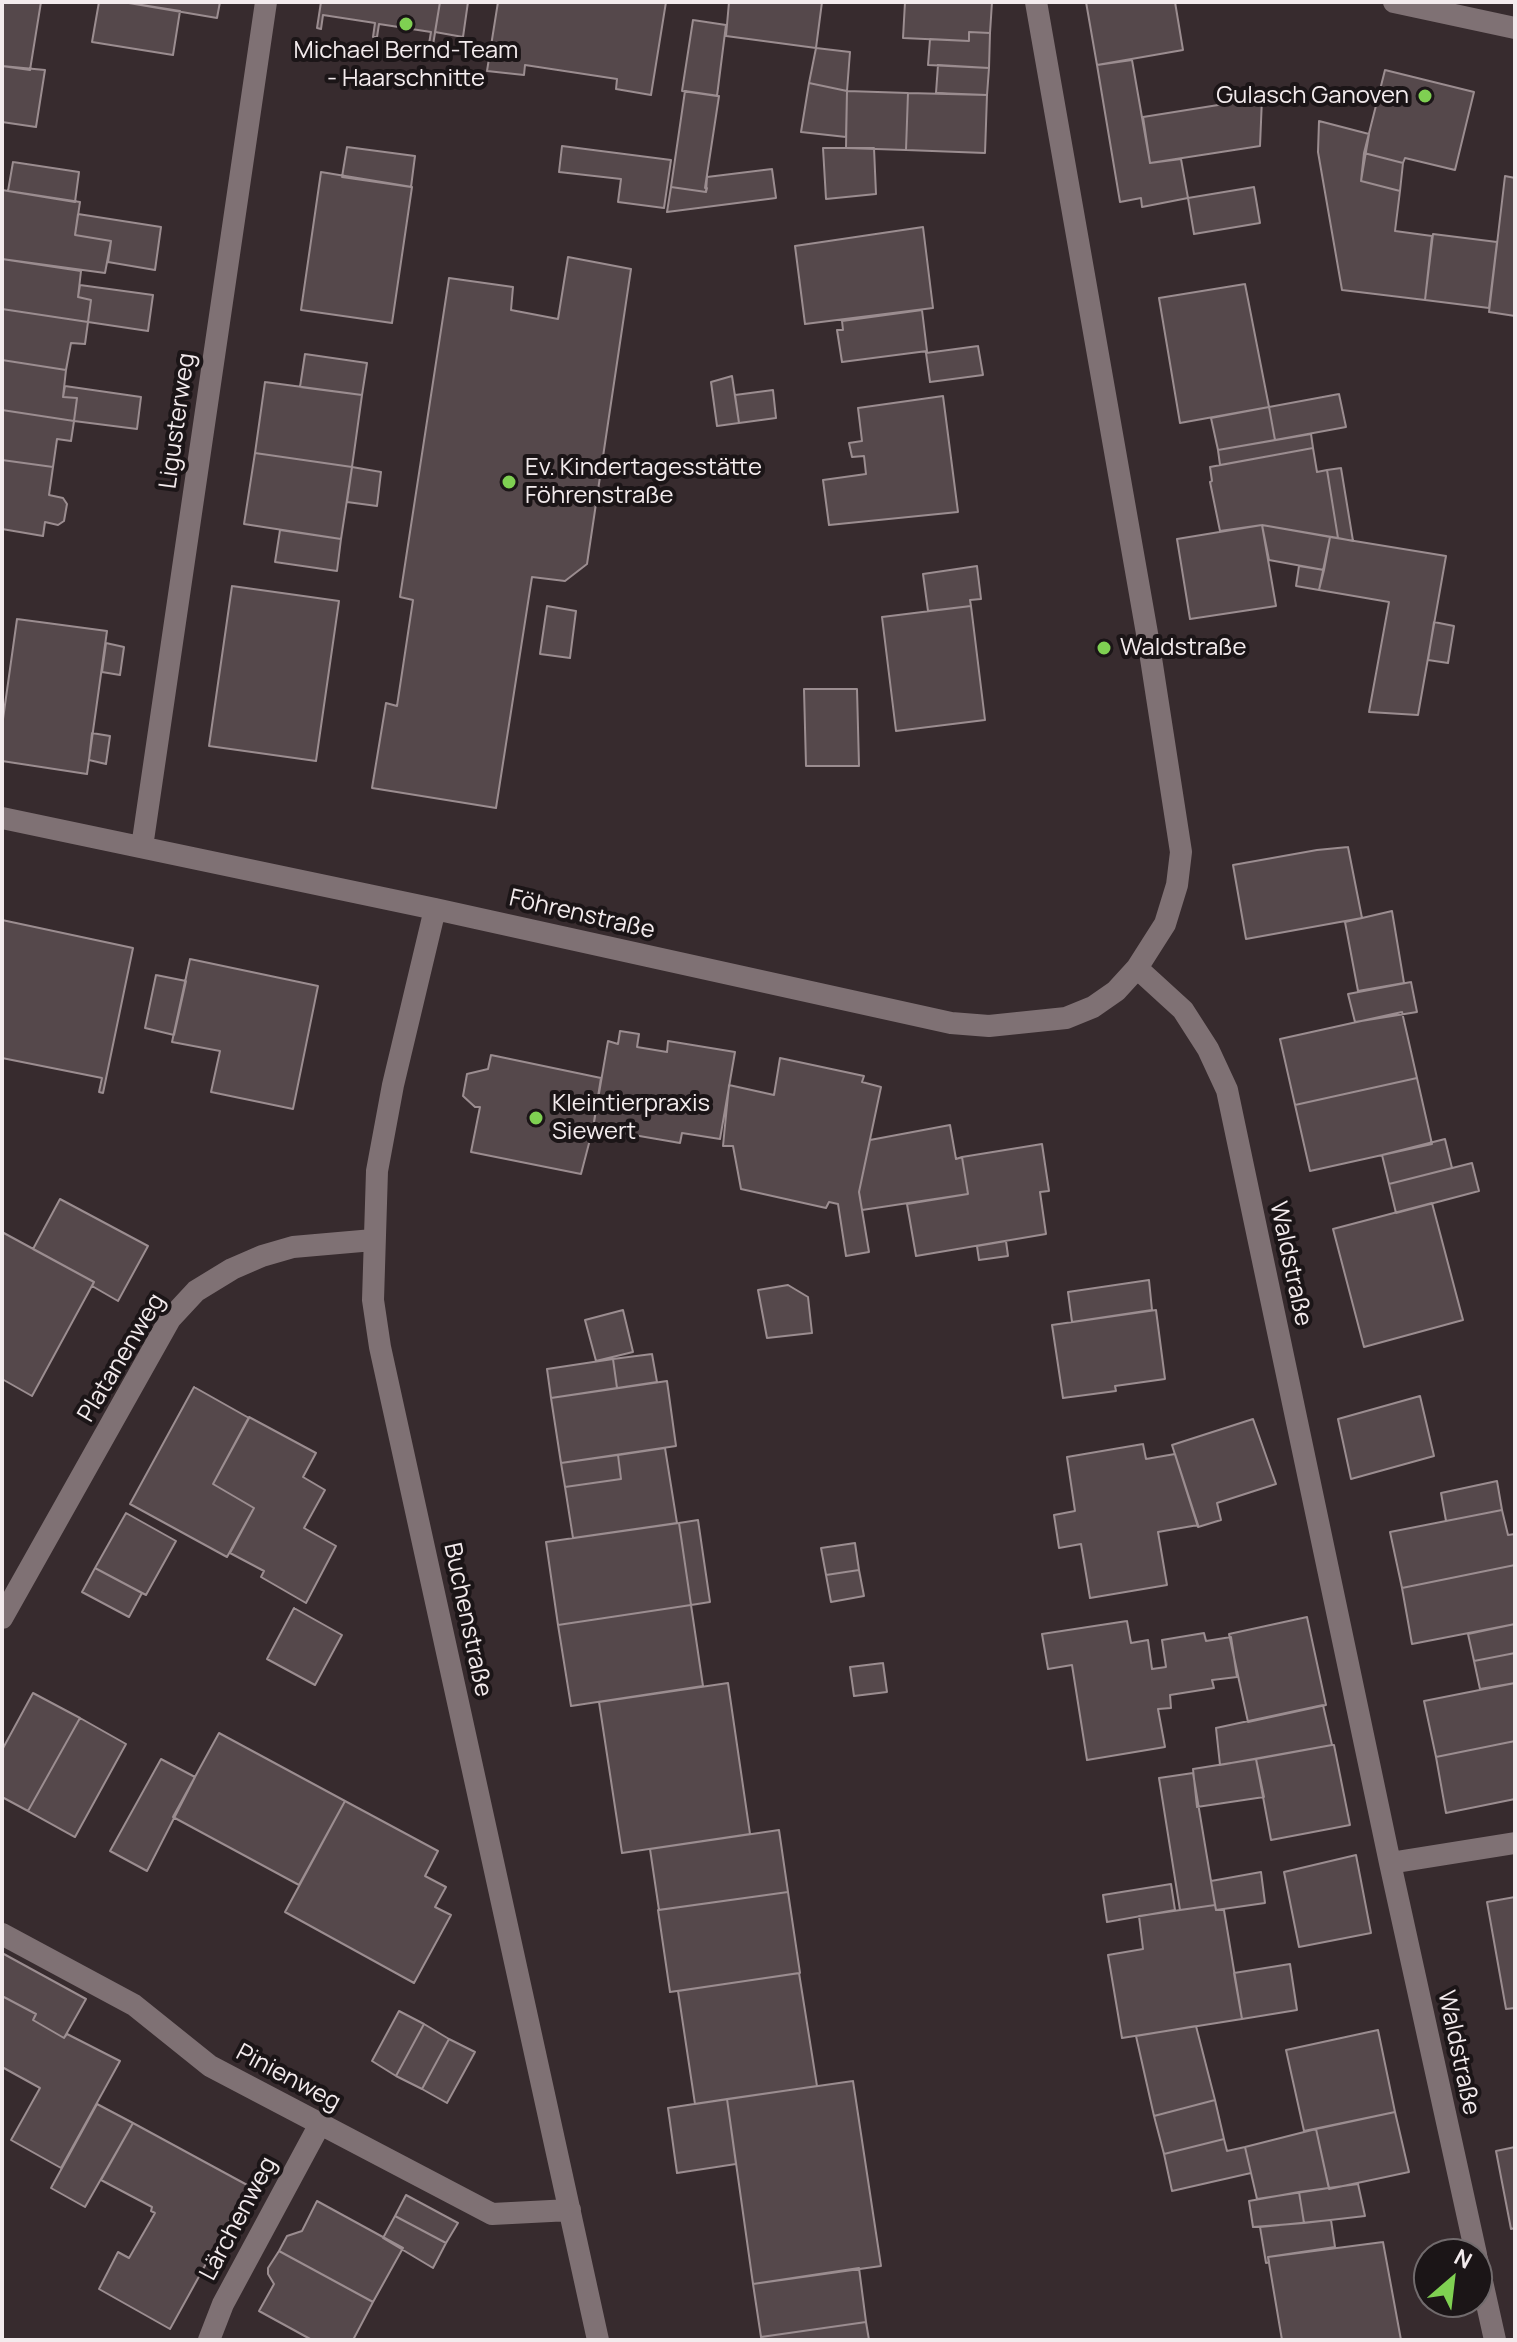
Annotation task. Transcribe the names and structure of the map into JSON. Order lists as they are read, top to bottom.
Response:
{
  "streets": {
    "street": [
      "Ligusterweg",
      "Föhrenstraße",
      "Waldstraße",
      "Platanenweg",
      "Buchenstraße",
      "Pinienweg",
      "Lärchenweg"
    ]
  },
  "crossings": [
    ["Ligusterweg", "Föhrenstraße"],
    ["Föhrenstraße", "Waldstraße"],
    ["Föhrenstraße", "Buchenstraße"],
    ["Platanenweg", "Buchenstraße"],
    ["Buchenstraße", "Pinienweg"],
    ["Pinienweg", "Lärchenweg"]
  ],
  "places": [
    "Michael Bernd-Team - Haarschnitte",
    "Gulasch Ganoven",
    "Ev. Kindertagesstätte Föhrenstraße",
    "Waldstraße",
    "Kleintierpraxis Siewert"
  ],
  "north": "top right"
}
